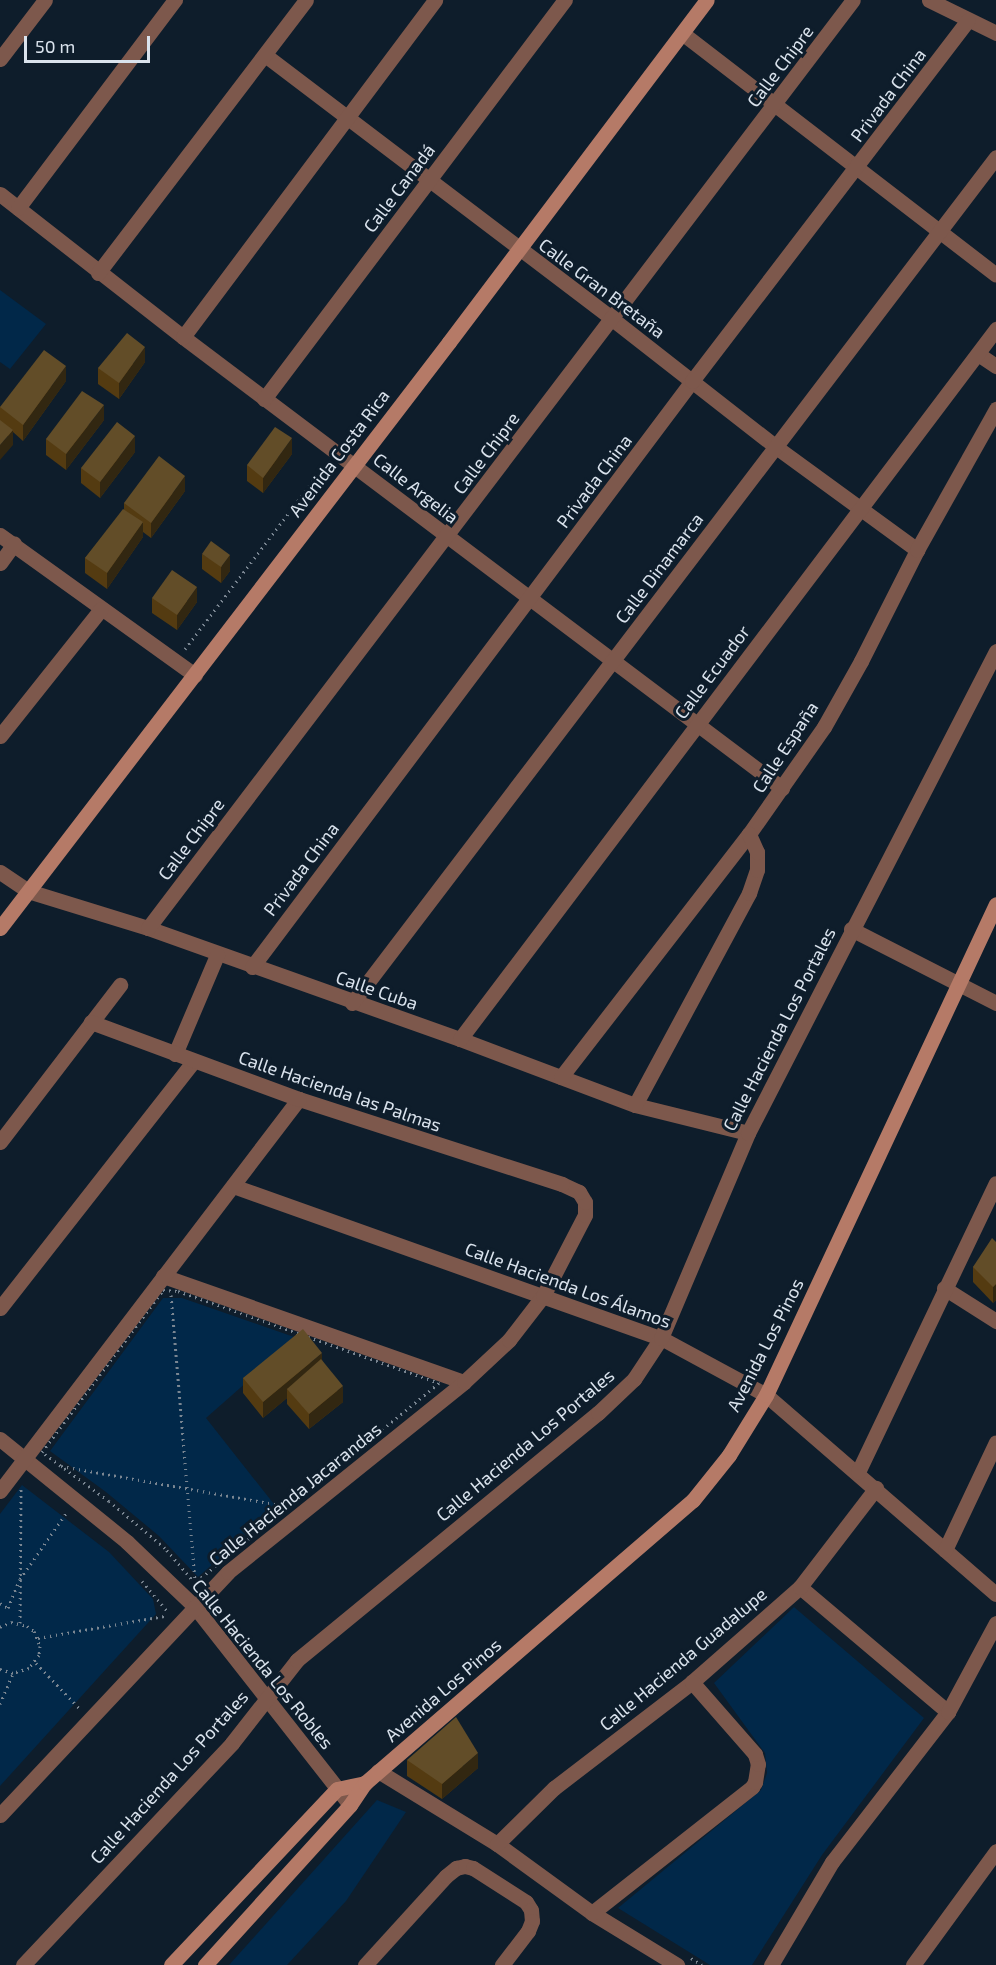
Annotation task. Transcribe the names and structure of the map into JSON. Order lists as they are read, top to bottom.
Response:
{
  "streets": {
    "street": [
      "Calle Chipre",
      "Privada China",
      "Calle Canadá",
      "Calle Gran Bretaña",
      "Avenida Costa Rica",
      "Calle Argelia",
      "Calle Dinamarca",
      "Calle Ecuador",
      "Calle España",
      "Calle Cuba",
      "Calle Hacienda Los Portales",
      "Calle Hacienda las Palmas",
      "Calle Hacienda Los Álamos",
      "Avenida Los Pinos",
      "Calle Hacienda Jacarandas",
      "Calle Hacienda Guadalupe",
      "Calle Hacienda Los Robles"
    ]
  },
  "crossings": [
    ["Calle Chipre", "Calle Gran Bretaña"],
    ["Calle Chipre", "Calle Argelia"],
    ["Calle Chipre", "Calle Cuba"],
    ["Privada China", "Calle Gran Bretaña"],
    ["Privada China", "Calle Argelia"],
    ["Privada China", "Calle Cuba"],
    ["Calle Canadá", "Calle Gran Bretaña"],
    ["Calle Canadá", "Calle Argelia"],
    ["Calle Gran Bretaña", "Avenida Costa Rica"],
    ["Calle Gran Bretaña", "Calle Dinamarca"],
    ["Calle Gran Bretaña", "Calle Ecuador"],
    ["Calle Gran Bretaña", "Calle España"],
    ["Avenida Costa Rica", "Calle Argelia"],
    ["Avenida Costa Rica", "Calle Cuba"],
    ["Calle Argelia", "Calle Dinamarca"],
    ["Calle Argelia", "Calle Ecuador"],
    ["Calle Argelia", "Calle España"],
    ["Calle Dinamarca", "Calle Cuba"],
    ["Calle Ecuador", "Calle Cuba"],
    ["Calle España", "Calle Cuba"],
    ["Calle Cuba", "Calle Hacienda Los Portales"],
    ["Calle Hacienda Los Portales", "Calle Hacienda Los Álamos"],
    ["Calle Hacienda Los Portales", "Calle Hacienda Los Robles"],
    ["Calle Hacienda las Palmas", "Calle Hacienda Jacarandas"],
    ["Calle Hacienda Los Álamos", "Avenida Los Pinos"],
    ["Calle Hacienda Los Álamos", "Calle Hacienda Jacarandas"],
    ["Calle Hacienda Los Álamos", "Calle Hacienda Guadalupe"],
    ["Avenida Los Pinos", "Calle Hacienda Los Robles"],
    ["Calle Hacienda Jacarandas", "Calle Hacienda Los Robles"]
  ],
  "scale_bar": "50 m"
}
